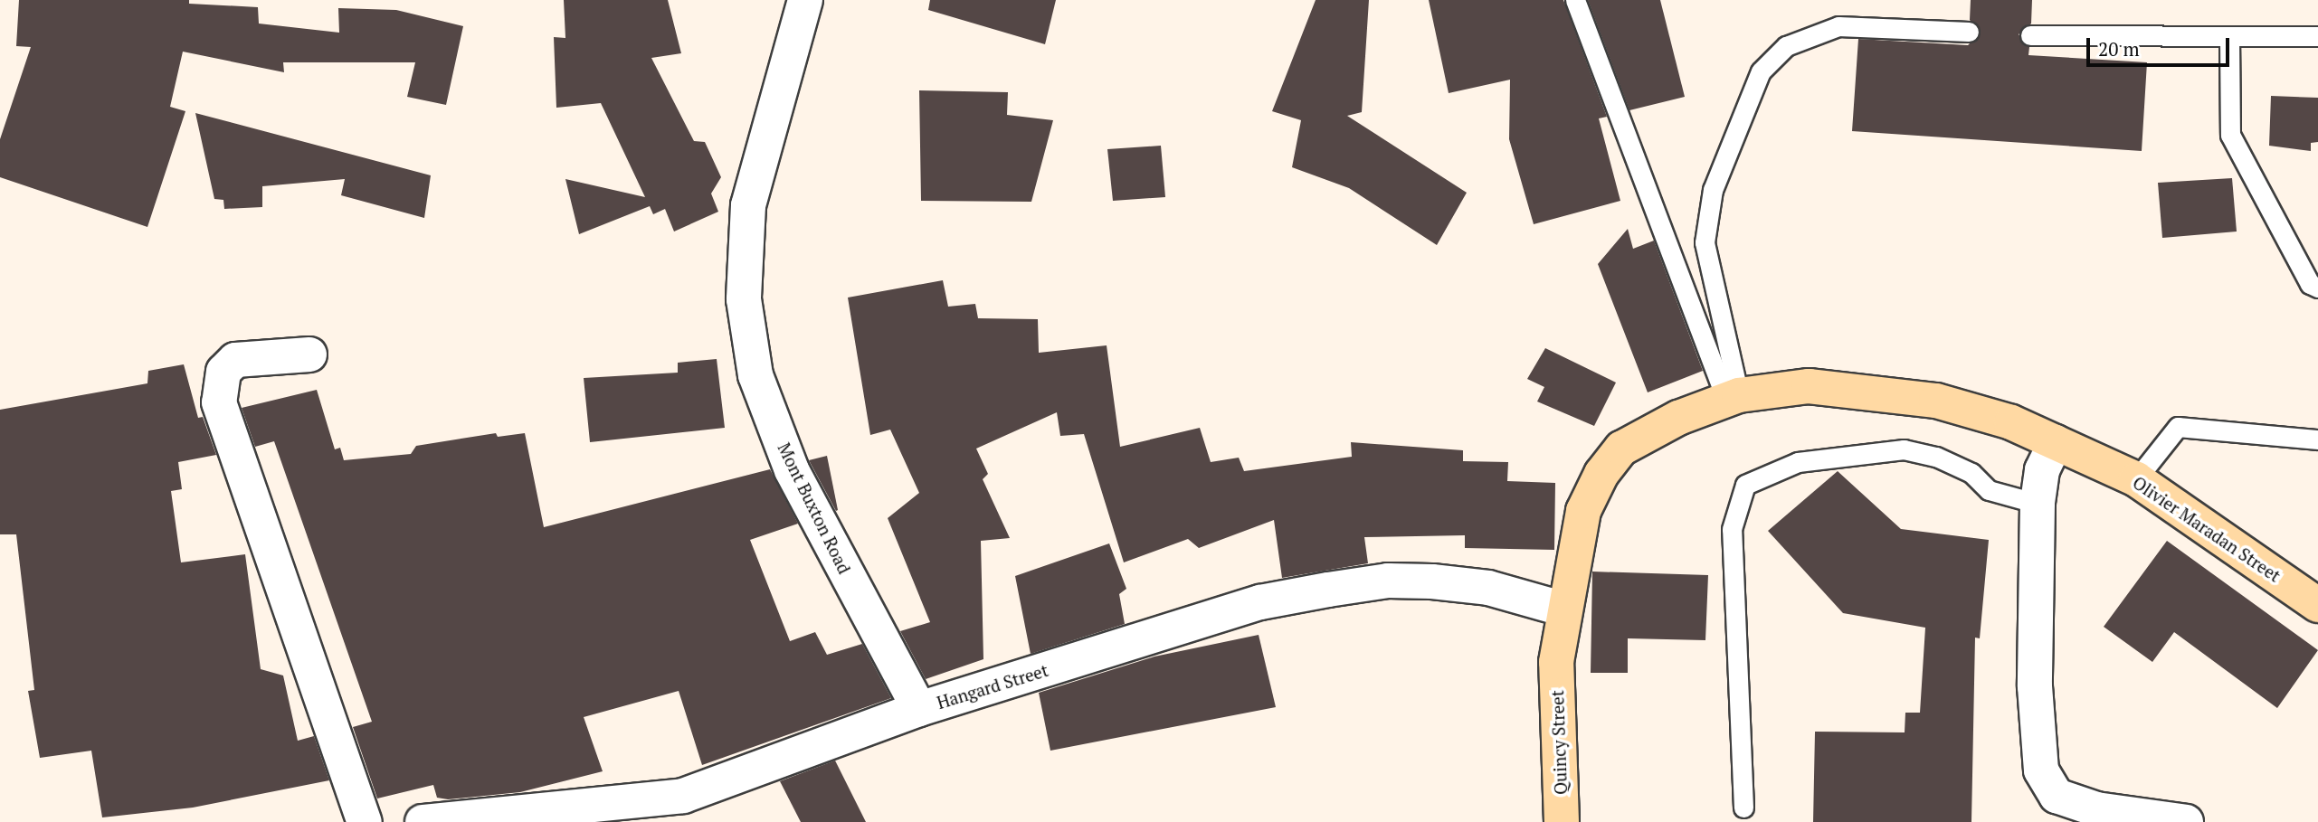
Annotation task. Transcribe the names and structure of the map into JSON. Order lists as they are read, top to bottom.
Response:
{
  "streets": {
    "main road": ["Olivier Maradan Street", "Quincy Street"],
    "street": ["Mont Buxton Road", "Hangard Street"]
  },
  "crossings": [
    ["Mont Buxton Road", "Hangard Street"],
    ["Olivier Maradan Street", "Hangard Street"],
    ["Olivier Maradan Street", "Quincy Street"]
  ],
  "scale_bar": "20 m"
}
